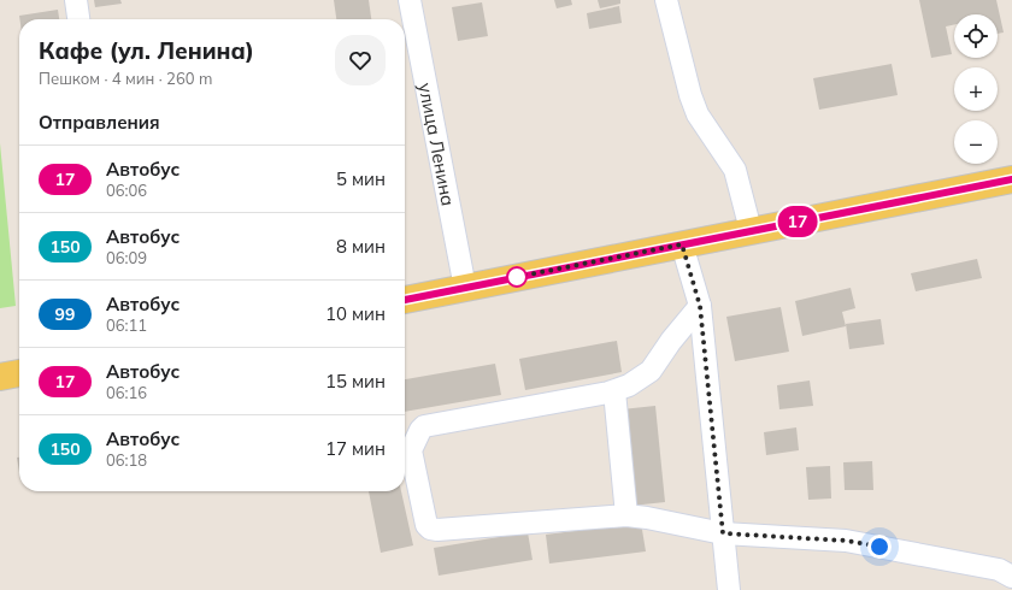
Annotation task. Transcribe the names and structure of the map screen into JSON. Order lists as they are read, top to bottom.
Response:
{
  "streets": {
    "street": ["улица Ленина"]
  },
  "lines": ["bus line 17"],
  "page": {
    "on_map": "17",
    "map_buttons": ["+", "−"],
    "heading": [
      ["Кафе (ул. Ленина)", "Пешком · 4 мин · 260 m"],
      "Отправления"
    ],
    "list": [
      {
        "mark": "17",
        "name": "Автобус",
        "note": "06:06",
        "value": "5 мин"
      },
      {
        "mark": "150",
        "name": "Автобус",
        "note": "06:09",
        "value": "8 мин"
      },
      {
        "mark": "99",
        "name": "Автобус",
        "note": "06:11",
        "value": "10 мин"
      },
      {
        "mark": "17",
        "name": "Автобус",
        "note": "06:16",
        "value": "15 мин"
      },
      {
        "mark": "150",
        "name": "Автобус",
        "note": "06:18",
        "value": "17 мин"
      }
    ]
  }
}
